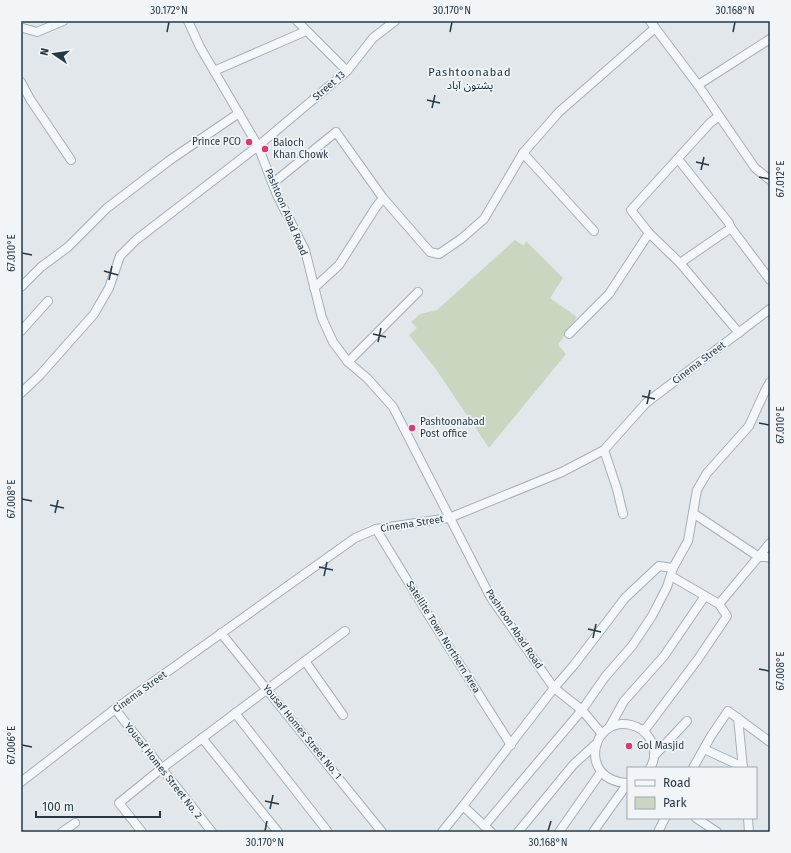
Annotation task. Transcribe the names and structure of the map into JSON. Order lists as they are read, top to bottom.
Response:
{
  "streets": {
    "street": [
      "Street 13",
      "Pashtoon Abad Road",
      "Cinema Street",
      "Satellite Town Northern Area",
      "Yousaf Homes Street No. 1",
      "Yousaf Homes Street No. 2"
    ]
  },
  "crossings": [
    ["Street 13", "Pashtoon Abad Road"],
    ["Pashtoon Abad Road", "Cinema Street"],
    ["Cinema Street", "Satellite Town Northern Area"],
    ["Cinema Street", "Yousaf Homes Street No. 1"],
    ["Cinema Street", "Yousaf Homes Street No. 2"]
  ],
  "districts": ["Pashtoonabad پشتون آباد"],
  "places": [
    "Prince PCO",
    "Baloch Khan Chowk",
    "Pashtoonabad Post office",
    "Gol Masjid"
  ],
  "legend": ["Road", "Park"],
  "scale_bar": "100 m",
  "north": "left",
  "coordinates": [
    "30.172°N",
    "30.170°N",
    "30.168°N",
    "67.012°E",
    "67.010°E",
    "67.008°E",
    "67.006°E"
  ]
}
